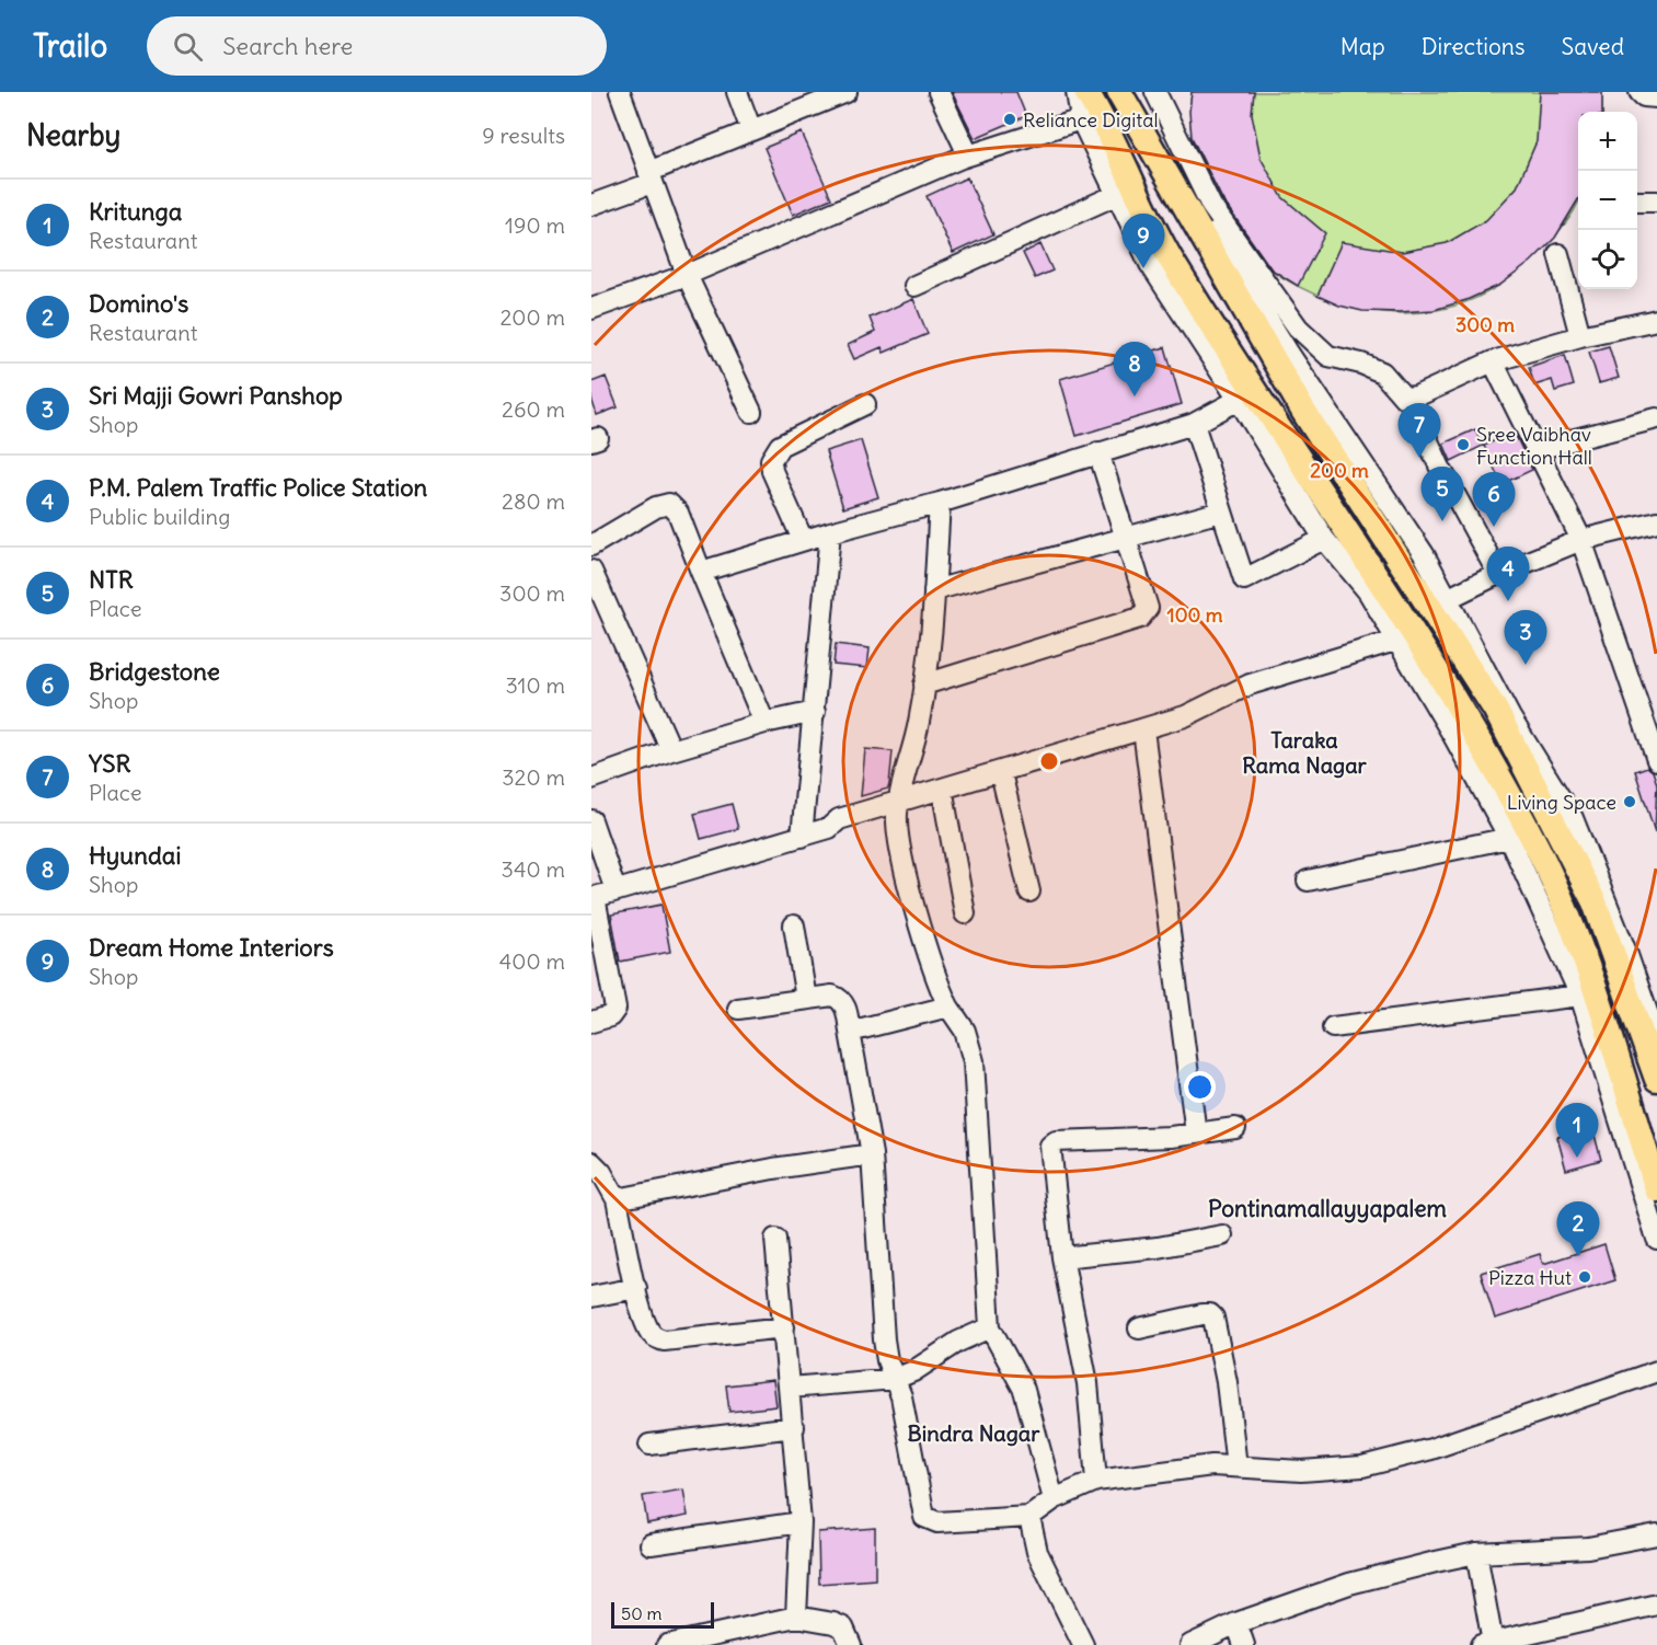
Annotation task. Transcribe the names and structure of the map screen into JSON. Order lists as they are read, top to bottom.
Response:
{
  "districts": ["Taraka Rama Nagar", "Pontinamallayyapalem", "Bindra Nagar"],
  "places": [
    "Reliance Digital",
    "Sree Vaibhav Function Hall",
    "Living Space",
    "Pizza Hut"
  ],
  "scale_bar": "50 m",
  "page": {
    "header": "Trailo",
    "search": "Search here",
    "nav": ["Map", "Directions", "Saved"],
    "heading": ["Nearby", "9 results"],
    "map_buttons": ["+", "−"],
    "list": [
      {
        "mark": "1",
        "name": "Kritunga",
        "note": "Restaurant",
        "value": "190 m"
      },
      {
        "mark": "2",
        "name": "Domino's",
        "note": "Restaurant",
        "value": "200 m"
      },
      {
        "mark": "3",
        "name": "Sri Majji Gowri Panshop",
        "note": "Shop",
        "value": "260 m"
      },
      {
        "mark": "4",
        "name": "P.M. Palem Traffic Police Station",
        "note": "Public building",
        "value": "280 m"
      },
      {
        "mark": "5",
        "name": "NTR",
        "note": "Place",
        "value": "300 m"
      },
      {
        "mark": "6",
        "name": "Bridgestone",
        "note": "Shop",
        "value": "310 m"
      },
      {
        "mark": "7",
        "name": "YSR",
        "note": "Place",
        "value": "320 m"
      },
      {
        "mark": "8",
        "name": "Hyundai",
        "note": "Shop",
        "value": "340 m"
      },
      {
        "mark": "9",
        "name": "Dream Home Interiors",
        "note": "Shop",
        "value": "400 m"
      }
    ],
    "pins": [
      "9",
      "8",
      "7",
      "5",
      "6",
      "4",
      "3",
      "1",
      "2"
    ],
    "scale": "50 m"
  },
  "rings": ["300 m", "200 m", "100 m"]
}
